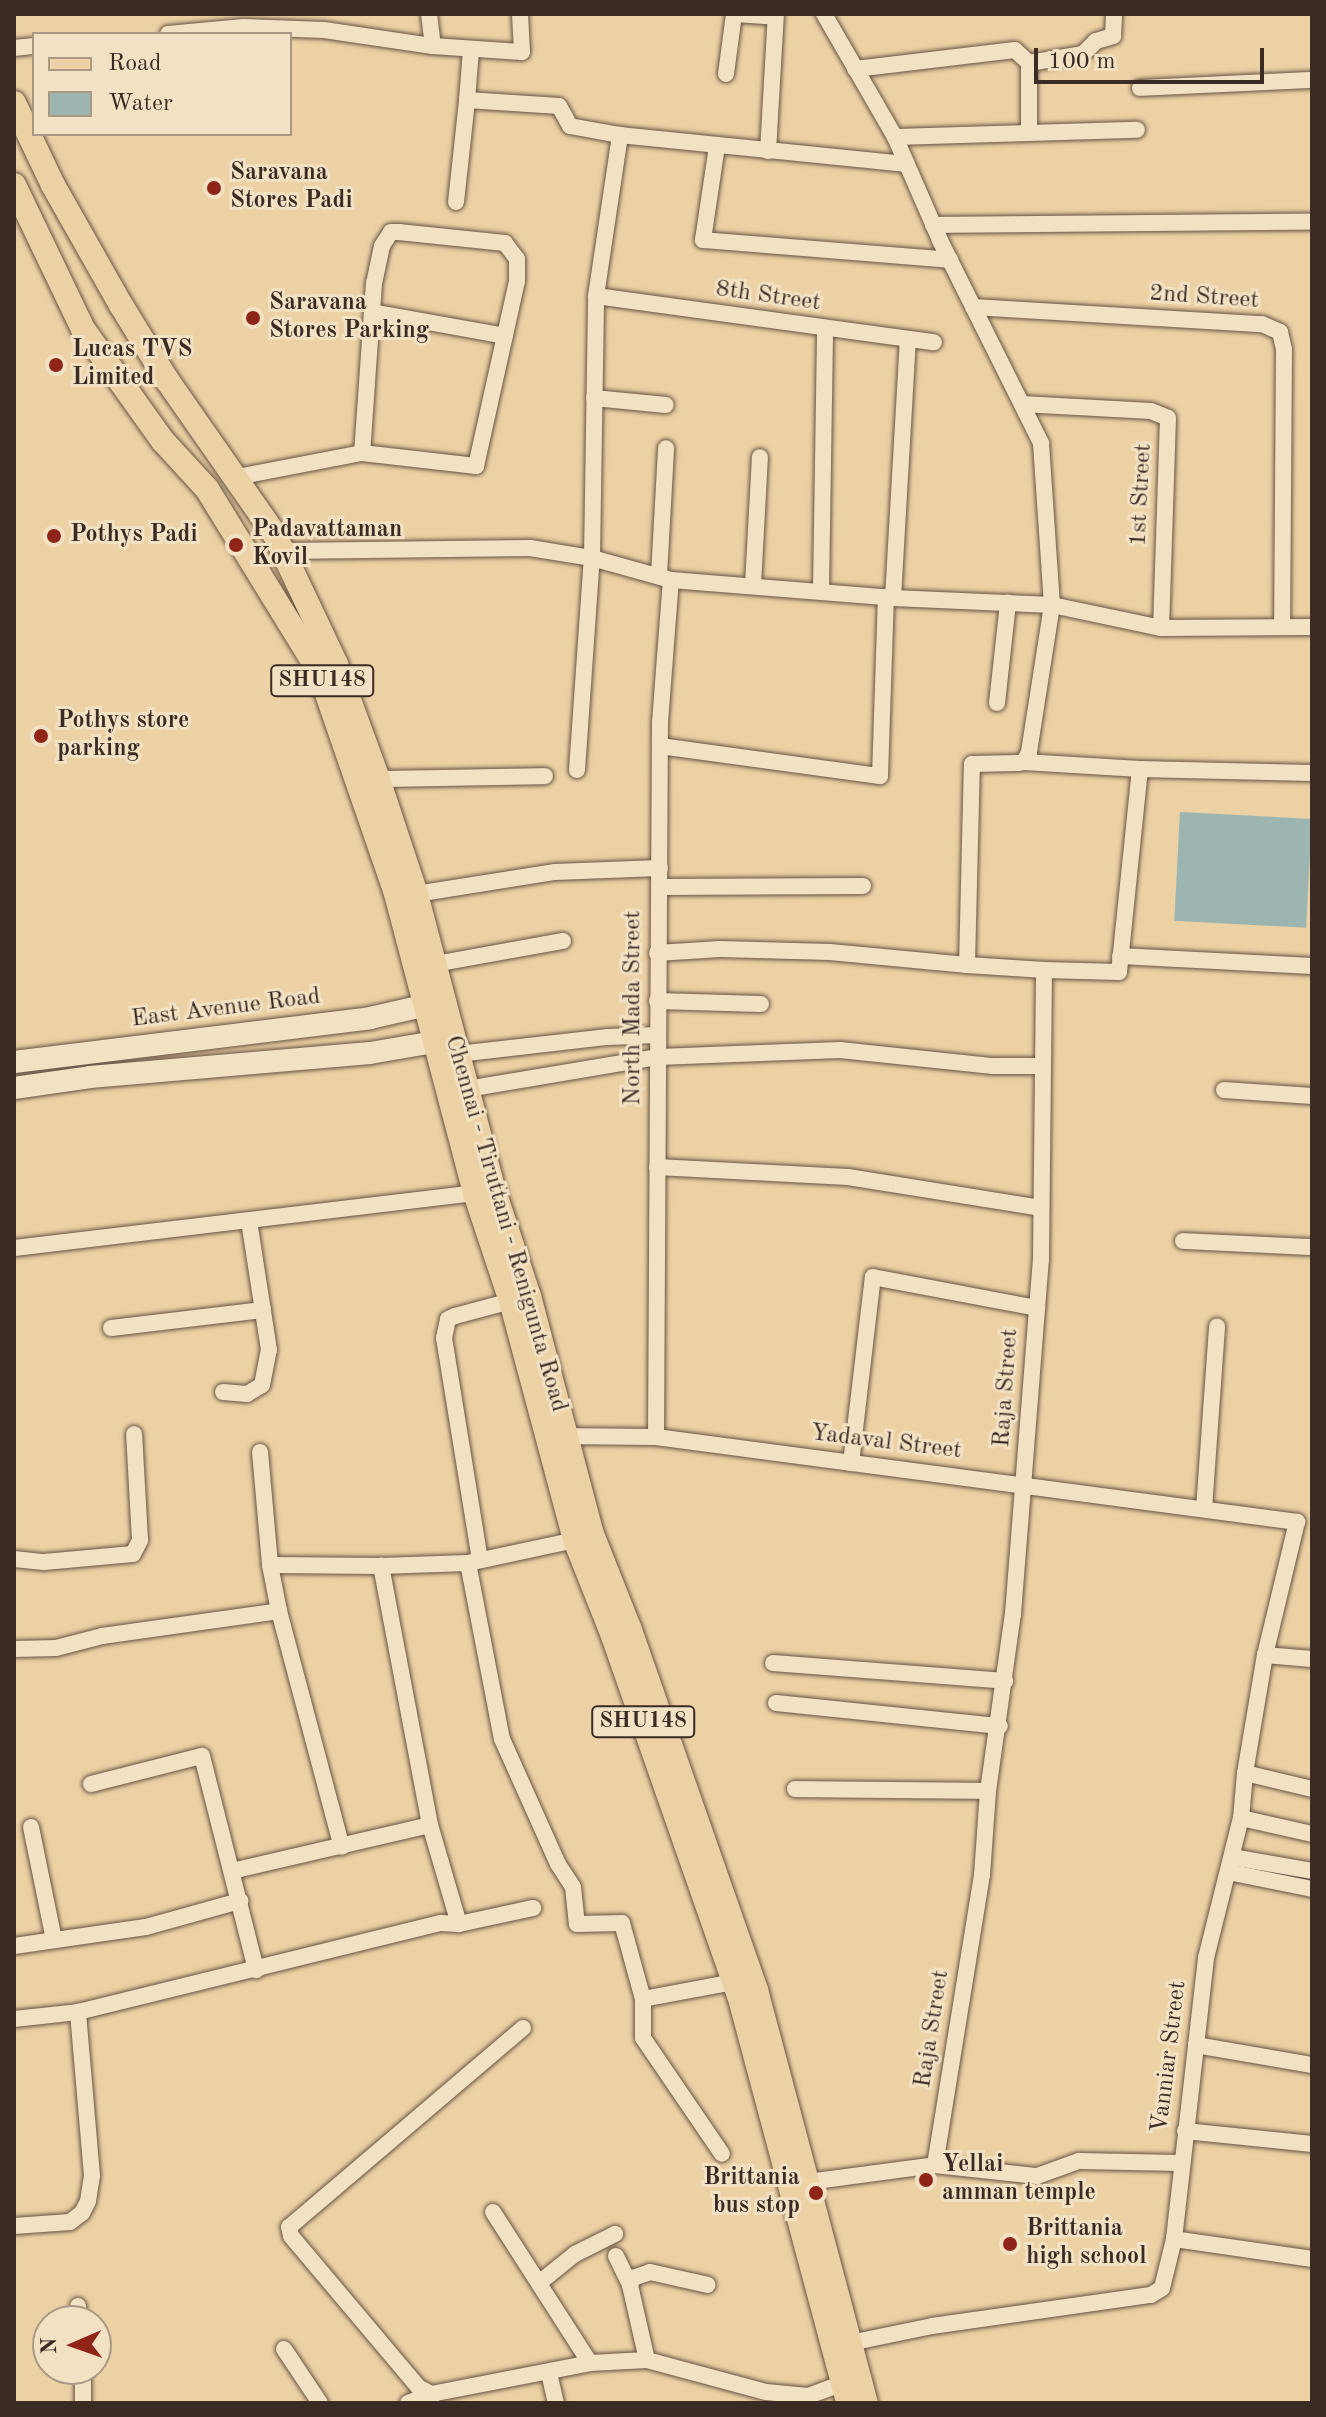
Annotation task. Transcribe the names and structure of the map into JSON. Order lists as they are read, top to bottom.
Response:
{
  "streets": {
    "main road": ["SHU148", "East Avenue Road", "Chennai - Tiruttani - Renigunta Road"],
    "street": [
      "8th Street",
      "2nd Street",
      "1st Street",
      "North Mada Street",
      "Raja Street",
      "Yadaval Street",
      "Vanniar Street"
    ]
  },
  "crossings": [
    ["North Mada Street", "Yadaval Street"],
    ["East Avenue Road", "Chennai - Tiruttani - Renigunta Road"],
    ["Chennai - Tiruttani - Renigunta Road", "Yadaval Street"],
    ["Chennai - Tiruttani - Renigunta Road", "Vanniar Street"],
    ["Raja Street", "Yadaval Street"],
    ["Yadaval Street", "Vanniar Street"]
  ],
  "places": [
    "Saravana Stores Padi",
    "Saravana Stores Parking",
    "Lucas TVS Limited",
    "Pothys Padi",
    "Padavattaman Kovil",
    "Pothys store parking",
    "Yellai amman temple",
    "Brittania bus stop",
    "Brittania high school"
  ],
  "legend": ["Road", "Water"],
  "scale_bar": "100 m",
  "north": "left"
}
